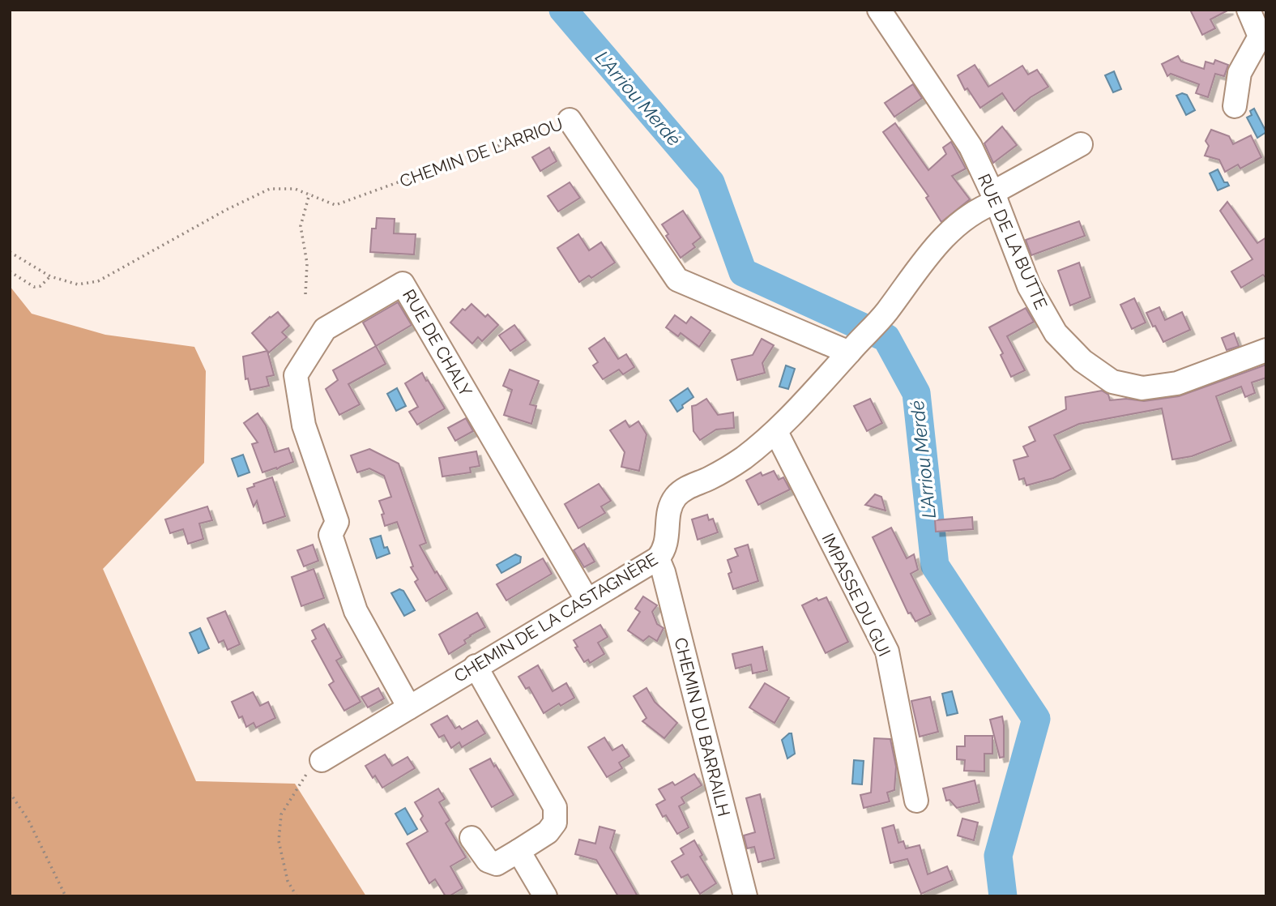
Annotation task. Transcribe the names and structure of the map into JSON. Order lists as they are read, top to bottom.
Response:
{
  "streets": {
    "street": [
      "CHEMIN DE L'ARRIOU",
      "RUE DE LA BUTTE",
      "RUE DE CHALY",
      "IMPASSE DU GUI",
      "CHEMIN DE LA CASTAGNÈRE",
      "CHEMIN DU BARRAILH"
    ]
  },
  "crossings": [
    ["CHEMIN DE L'ARRIOU", "CHEMIN DE LA CASTAGNÈRE"],
    ["RUE DE CHALY", "CHEMIN DE LA CASTAGNÈRE"],
    ["IMPASSE DU GUI", "CHEMIN DE LA CASTAGNÈRE"],
    ["CHEMIN DE LA CASTAGNÈRE", "CHEMIN DU BARRAILH"]
  ],
  "water": ["L'Arriou Merdé"]
}
